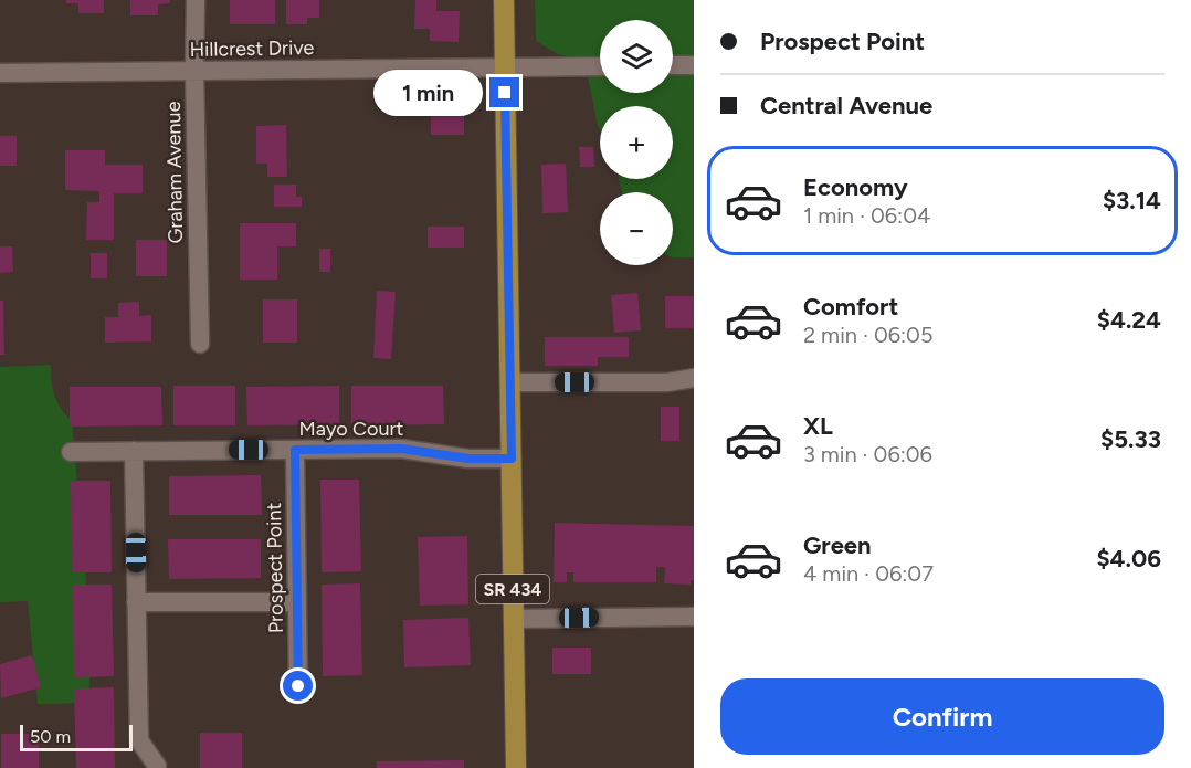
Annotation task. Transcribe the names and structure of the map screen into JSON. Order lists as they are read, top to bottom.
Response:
{
  "streets": {
    "main road": ["SR 434"],
    "street": [
      "Hillcrest Drive",
      "Graham Avenue",
      "Mayo Court",
      "Prospect Point"
    ]
  },
  "crossings": [
    ["Hillcrest Drive", "Graham Avenue"],
    ["Hillcrest Drive", "SR 434"],
    ["Mayo Court", "Prospect Point"],
    ["Mayo Court", "SR 434"]
  ],
  "scale_bar": "50 m",
  "page": {
    "banner": ["Prospect Point", "Central Avenue"],
    "map_buttons": ["+", "−"],
    "bubble": "1 min",
    "list": [
      {
        "name": "Economy",
        "note": "1 min · 06:04",
        "value": "$3.14"
      },
      {
        "name": "Comfort",
        "note": "2 min · 06:05",
        "value": "$4.24"
      },
      {
        "name": "XL",
        "note": "3 min · 06:06",
        "value": "$5.33"
      },
      {
        "name": "Green",
        "note": "4 min · 06:07",
        "value": "$4.06"
      }
    ],
    "buttons": "Confirm",
    "scale": "50 m"
  }
}
